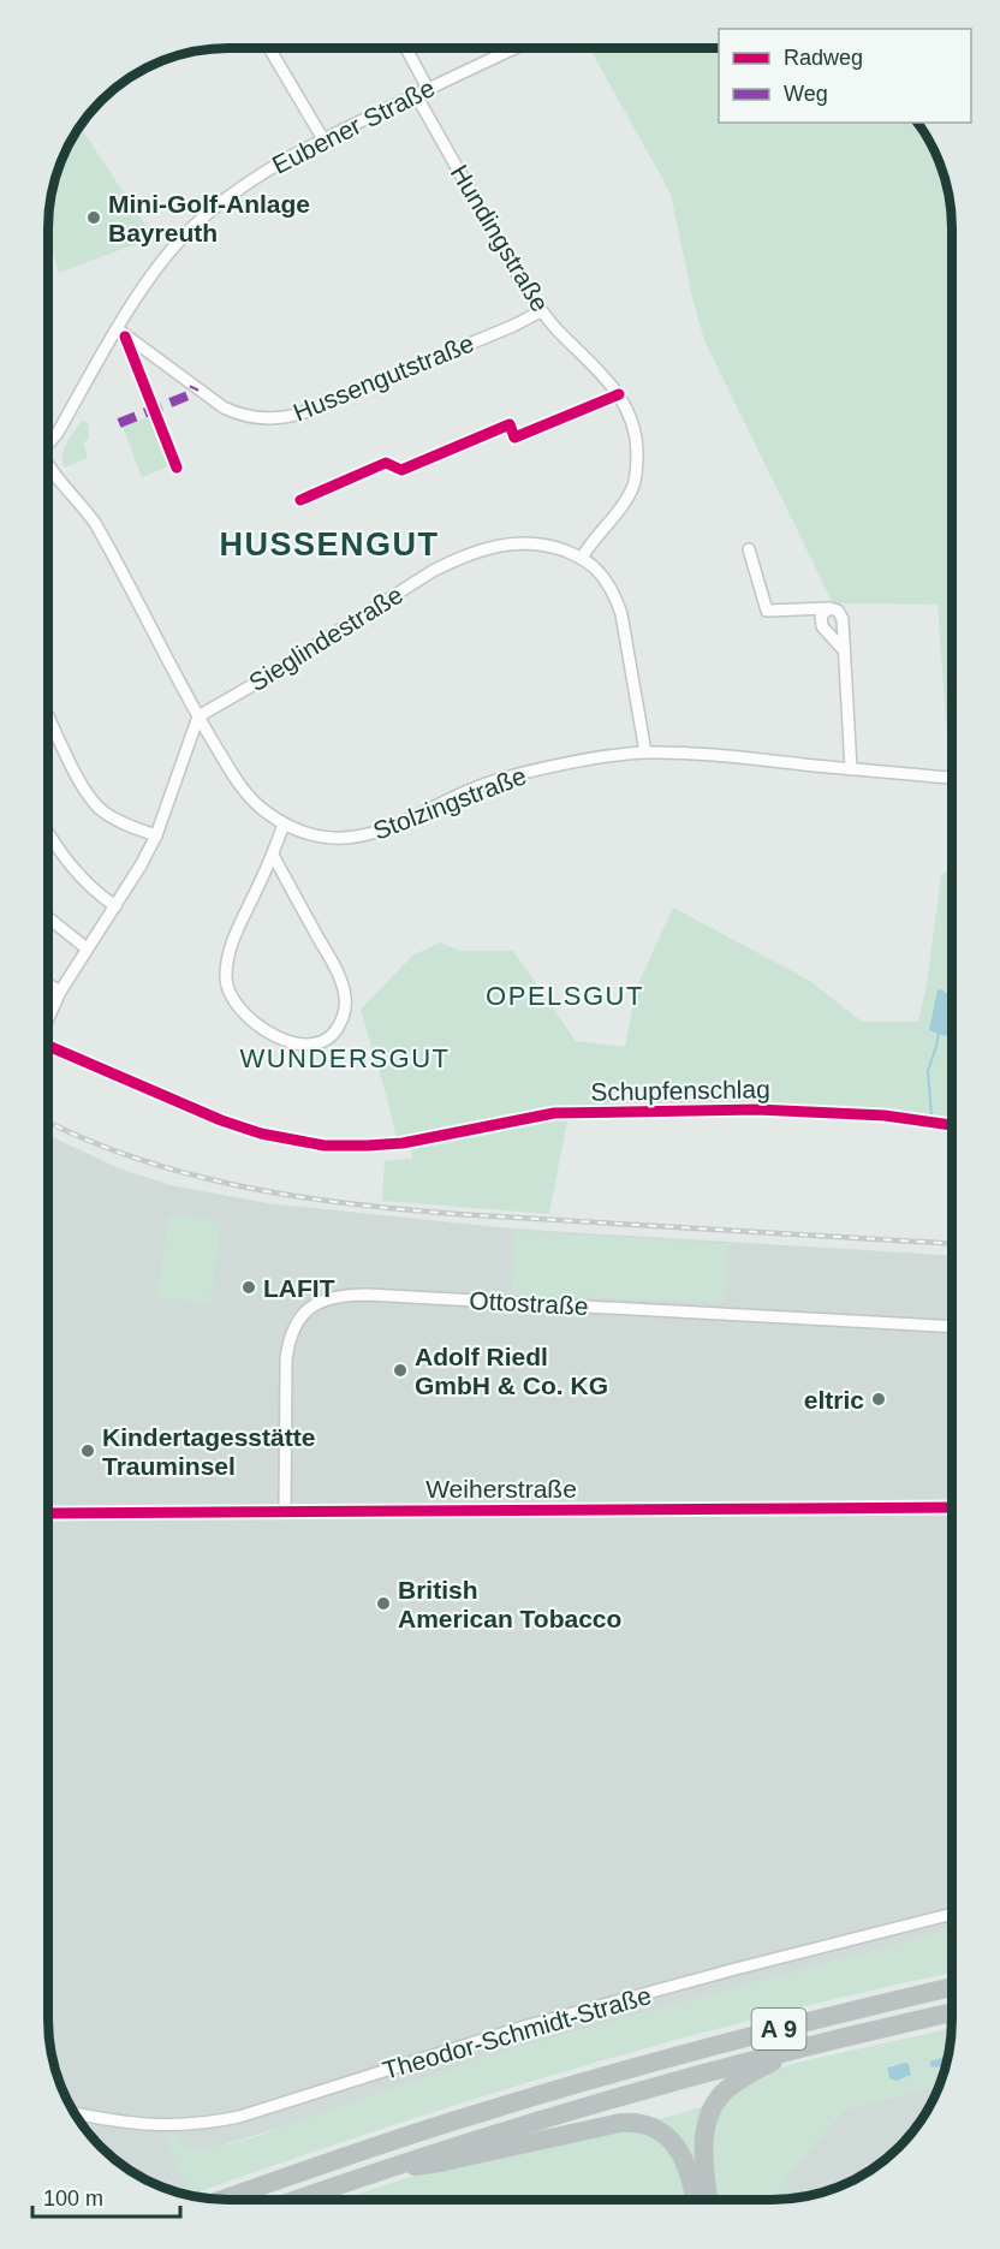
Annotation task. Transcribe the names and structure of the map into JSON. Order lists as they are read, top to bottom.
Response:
{
  "streets": {
    "highway": ["A 9"],
    "street": [
      "Eubener Straße",
      "Hundingstraße",
      "Hussengutstraße",
      "Sieglindestraße",
      "Stolzingstraße",
      "Schupfenschlag",
      "Ottostraße",
      "Weiherstraße",
      "Theodor-Schmidt-Straße"
    ]
  },
  "crossings": [
    ["Eubener Straße", "Hundingstraße"],
    ["Eubener Straße", "Hussengutstraße"],
    ["Hundingstraße", "Hussengutstraße"],
    ["Hundingstraße", "Sieglindestraße"],
    ["Sieglindestraße", "Stolzingstraße"],
    ["Ottostraße", "Weiherstraße"]
  ],
  "districts": ["HUSSENGUT", "OPELSGUT", "WUNDERSGUT"],
  "places": [
    "Mini-Golf-Anlage Bayreuth",
    "LAFIT",
    "Adolf Riedl GmbH & Co. KG",
    "eltric",
    "Kindertagesstätte Trauminsel",
    "British American Tobacco"
  ],
  "legend": ["Radweg", "Weg"],
  "scale_bar": "100 m"
}
